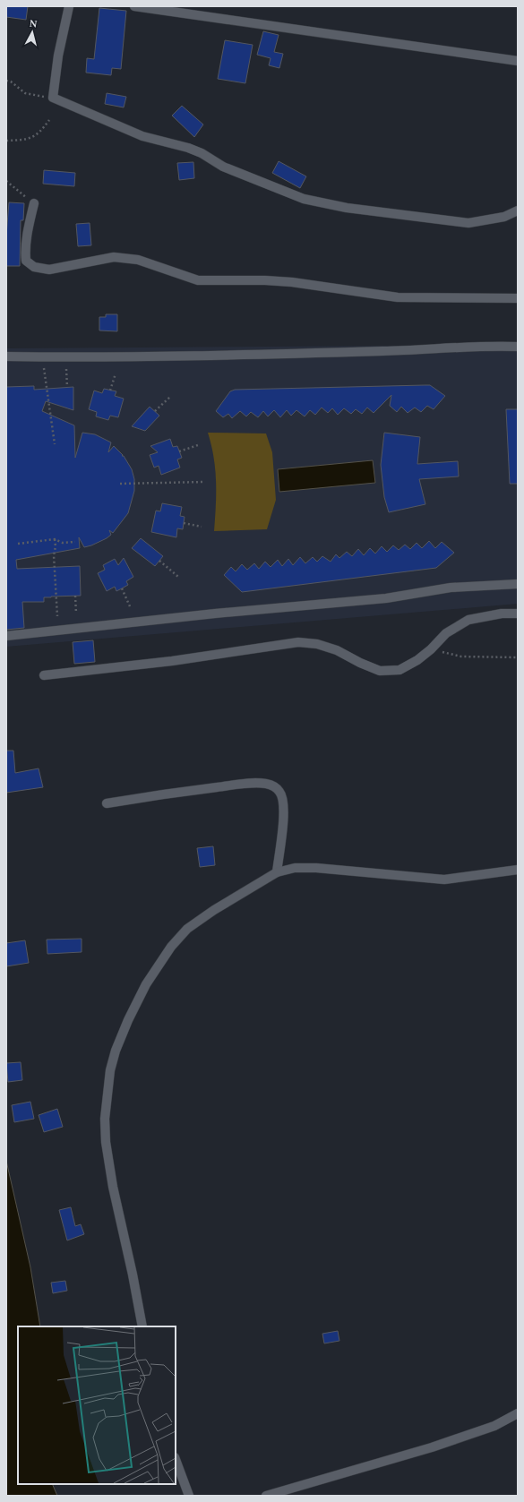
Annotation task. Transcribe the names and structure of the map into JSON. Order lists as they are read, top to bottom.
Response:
{
  "north": "top"
}
